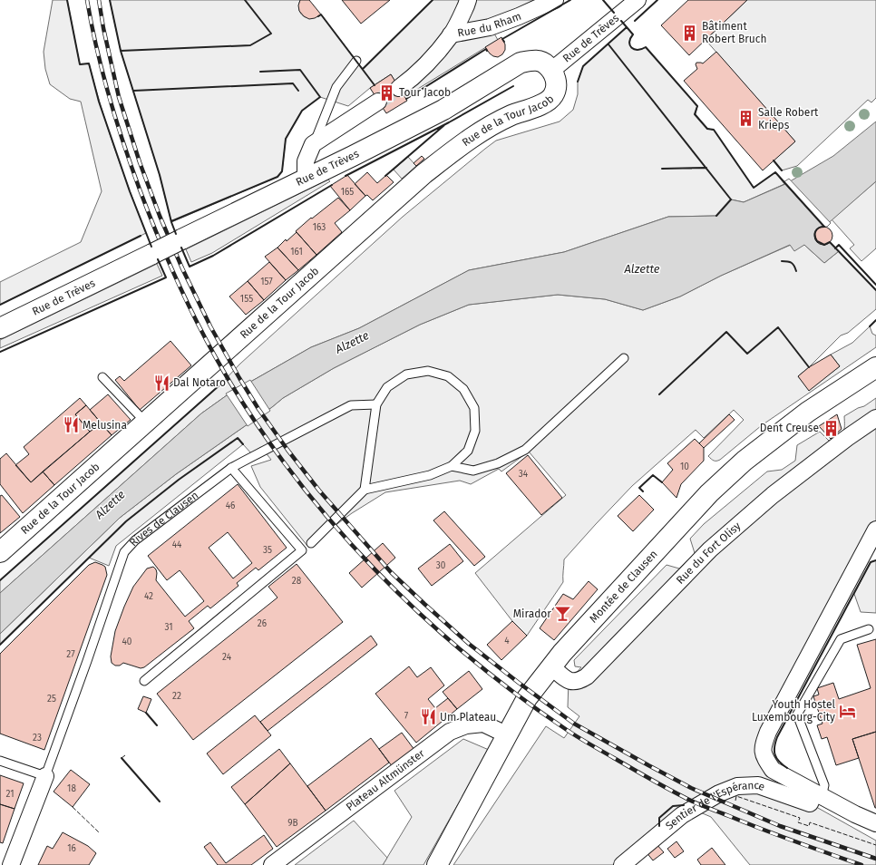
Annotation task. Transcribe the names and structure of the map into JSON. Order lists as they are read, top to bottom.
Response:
{
  "streets": {
    "main road": ["Rue de Trèves", "Rue de la Tour Jacob", "Montée de Clausen"],
    "street": [
      "Rue du Rham",
      "Rives de Clausen",
      "Rue du Fort Olisy",
      "Plateau Altmünster",
      "Sentier de l'Espérance"
    ]
  },
  "crossings": [
    ["Rue de Trèves", "Rue de la Tour Jacob"],
    ["Rue du Fort Olisy", "Montée de Clausen"],
    ["Montée de Clausen", "Plateau Altmünster"]
  ],
  "water": ["Alzette"],
  "places": {
    "building": [
      "Bâtiment Robert Bruch",
      "Tour Jacob",
      "Salle Robert Krieps",
      "Dent Creuse"
    ],
    "restaurant": ["Dal Notaro", "Melusina", "Um Plateau"],
    "bar": ["Mirador"],
    "hotel": ["Youth Hostel Luxembourg-City"]
  },
  "house_numbers": [
    "165",
    "163",
    "161",
    "157",
    "155",
    "10",
    "34",
    "46",
    "44",
    "35",
    "30",
    "28",
    "42",
    "26",
    "31",
    "4",
    "40",
    "27",
    "24",
    "22",
    "25",
    "7",
    "23",
    "18",
    "21",
    "9B",
    "16"
  ]
}
